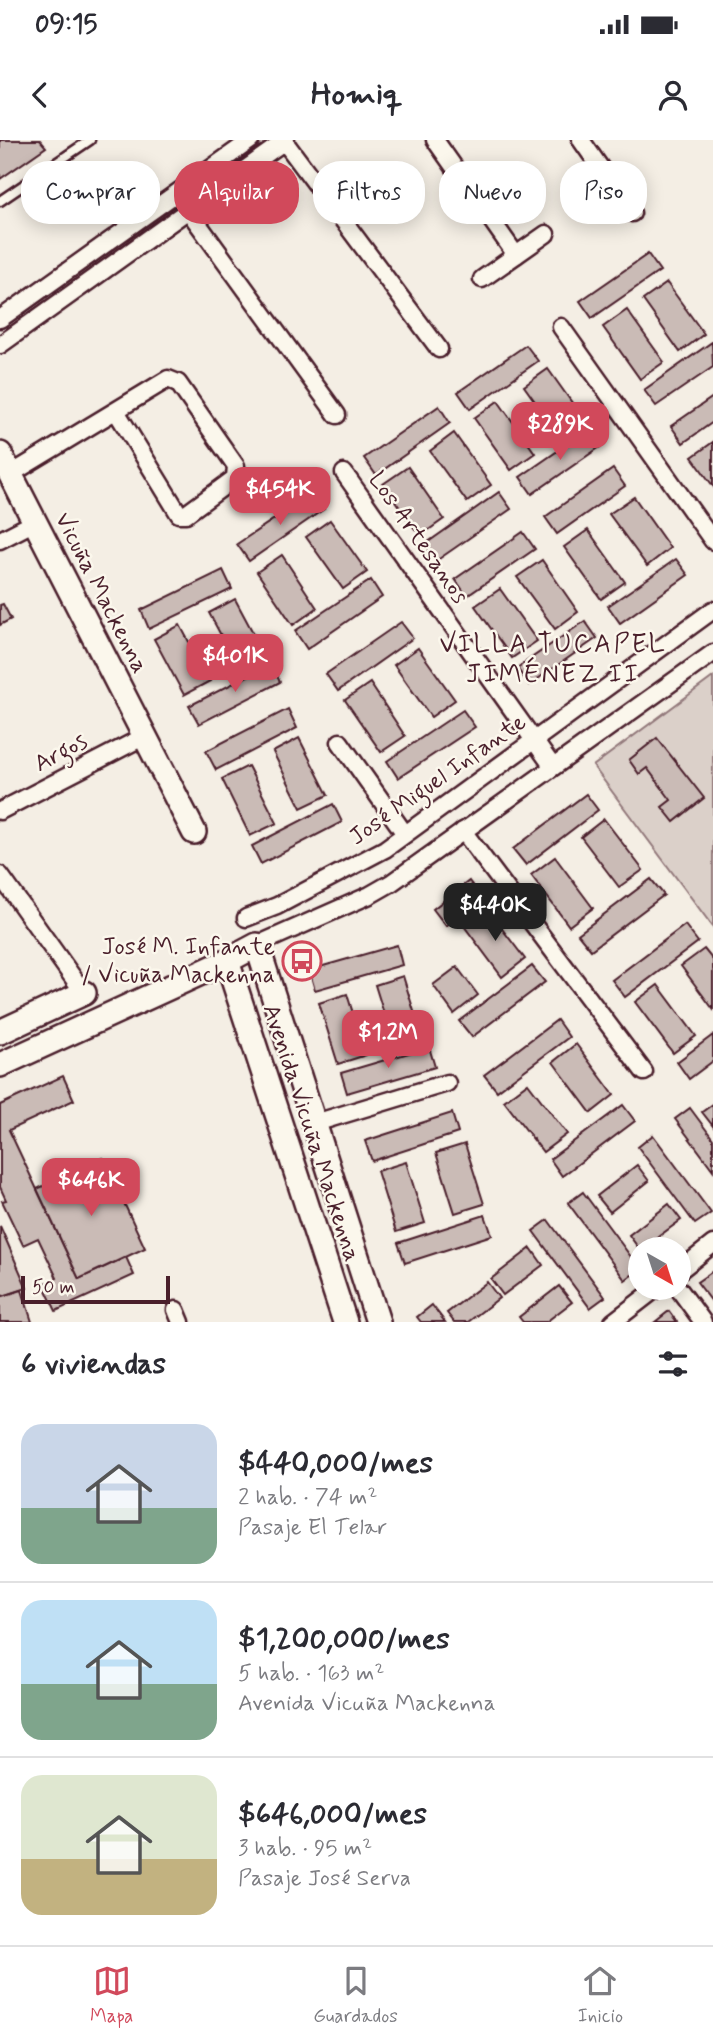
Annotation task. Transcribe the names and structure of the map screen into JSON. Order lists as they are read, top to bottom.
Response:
{
  "streets": {
    "main road": ["Vicuña Mackenna", "Avenida Vicuña Mackenna"],
    "street": ["Los Artesanos", "Argos", "José Miguel Infante"]
  },
  "crossings": [
    ["Los Artesanos", "José Miguel Infante"],
    ["Vicuña Mackenna", "Argos"]
  ],
  "districts": ["VILLA TUCAPEL JIMÉNEZ II"],
  "places": {
    "bus stop": ["José M. Infante / Vicuña Mackenna"]
  },
  "scale_bar": "50 m",
  "north": "bottom right",
  "page": {
    "status": "09:15",
    "header": "Homiq",
    "chip": [
      "Comprar",
      "Alquilar",
      "Filtros",
      "Nuevo",
      "Piso"
    ],
    "price": [
      "$289K",
      "$454K",
      "$401K",
      "$440K",
      "$1.2M",
      "$646K"
    ],
    "scale": "50 m",
    "heading": "6 viviendas",
    "list": [
      {
        "name": "$440,000/mes",
        "note": "2 hab. · 74 m² · Pasaje El Telar"
      },
      {
        "name": "$1,200,000/mes",
        "note": "5 hab. · 163 m² · Avenida Vicuña Mackenna"
      },
      {
        "name": "$646,000/mes",
        "note": "3 hab. · 95 m² · Pasaje José Serva"
      }
    ],
    "tabs": ["Mapa", "Guardados", "Inicio"]
  }
}
